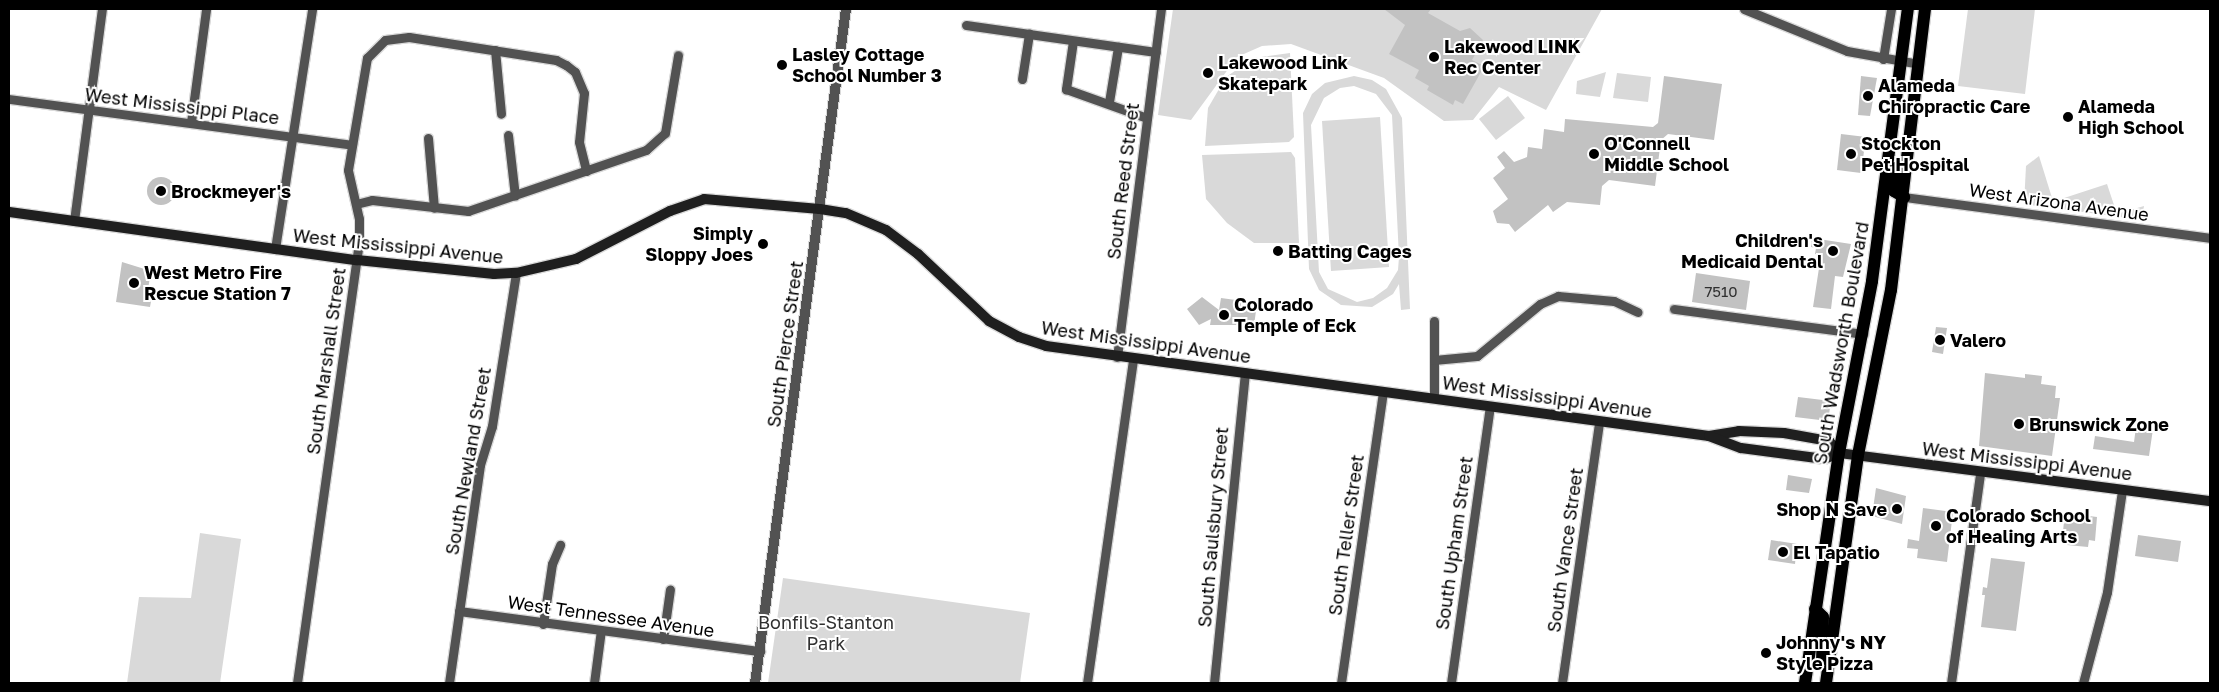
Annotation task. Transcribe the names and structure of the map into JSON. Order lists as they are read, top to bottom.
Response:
{
  "streets": {
    "main road": ["West Mississippi Avenue", "South Wadsworth Boulevard"],
    "street": [
      "West Mississippi Place",
      "South Reed Street",
      "West Arizona Avenue",
      "South Pierce Street",
      "South Marshall Street",
      "South Newland Street",
      "South Saulsbury Street",
      "South Teller Street",
      "South Upham Street",
      "South Vance Street",
      "West Tennessee Avenue"
    ]
  },
  "crossings": [
    ["West Mississippi Place", "South Marshall Street"],
    ["South Reed Street", "West Mississippi Avenue"],
    ["West Arizona Avenue", "South Wadsworth Boulevard"],
    ["West Mississippi Avenue", "South Wadsworth Boulevard"],
    ["West Mississippi Avenue", "South Pierce Street"],
    ["West Mississippi Avenue", "South Marshall Street"],
    ["West Mississippi Avenue", "South Newland Street"],
    ["West Mississippi Avenue", "South Saulsbury Street"],
    ["West Mississippi Avenue", "South Teller Street"],
    ["West Mississippi Avenue", "South Upham Street"],
    ["West Mississippi Avenue", "South Vance Street"],
    ["South Pierce Street", "West Tennessee Avenue"],
    ["South Newland Street", "West Tennessee Avenue"]
  ],
  "parks": ["Bonfils-Stanton Park"],
  "places": [
    "Lakewood LINK Rec Center",
    "Lasley Cottage School Number 3",
    "Lakewood Link Skatepark",
    "Alameda Chiropractic Care",
    "Alameda High School",
    "O'Connell Middle School",
    "Stockton Pet Hospital",
    "Brockmeyer's",
    "Simply Sloppy Joes",
    "Batting Cages",
    "Children's Medicaid Dental",
    "West Metro Fire Rescue Station 7",
    "Colorado Temple of Eck",
    "Valero",
    "Brunswick Zone",
    "Shop N Save",
    "Colorado School of Healing Arts",
    "El Tapatio",
    "Johnny's NY Style Pizza"
  ],
  "house_numbers": ["7510"]
}
